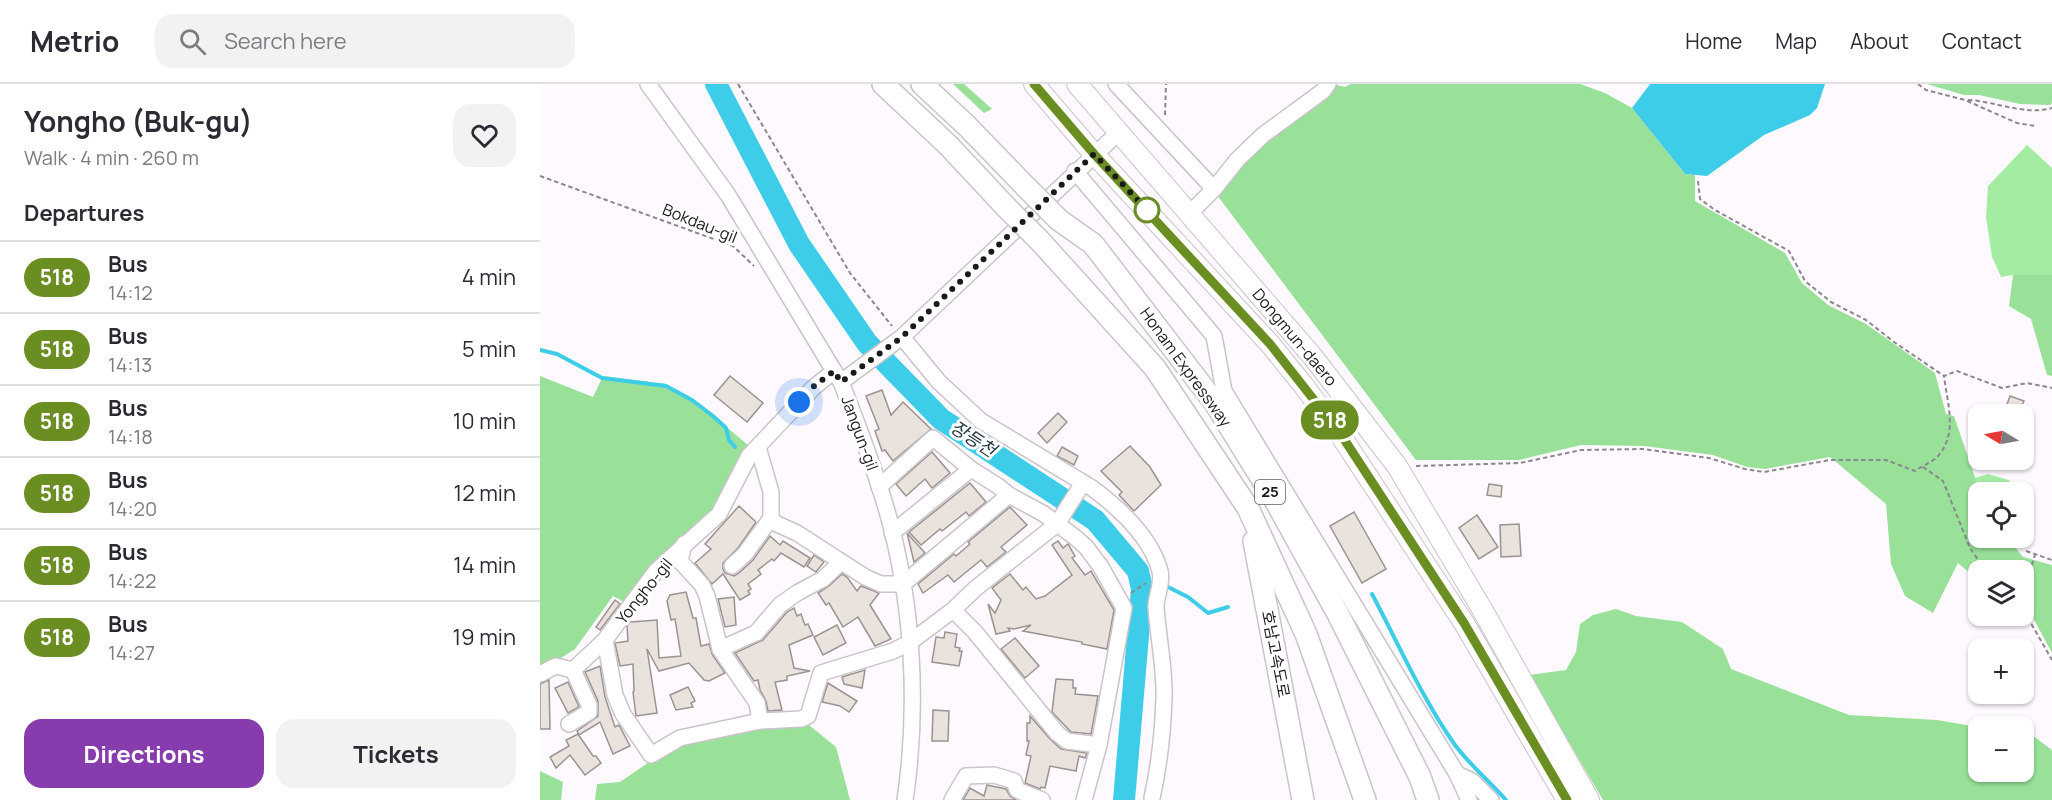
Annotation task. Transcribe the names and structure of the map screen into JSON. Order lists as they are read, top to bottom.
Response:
{
  "streets": {
    "highway": ["Honam Expressway", "25", "호남고속도로"],
    "main road": ["Dongmun-daero"],
    "street": ["Jangun-gil", "Yongho-gil"],
    "path": ["Bokdau-gil"]
  },
  "crossings": [
    ["Dongmun-daero", "Yongho-gil"],
    ["Honam Expressway", "호남고속도로"],
    ["Jangun-gil", "Yongho-gil"]
  ],
  "water": ["장등천"],
  "lines": ["bus line 518"],
  "north": "left",
  "page": {
    "header": "Metrio",
    "search": "Search here",
    "nav": [
      "Home",
      "Map",
      "About",
      "Contact"
    ],
    "heading": [
      ["Yongho (Buk-gu)", "Walk · 4 min · 260 m"],
      "Departures"
    ],
    "on_map": "518",
    "list": [
      {
        "mark": "518",
        "name": "Bus",
        "note": "14:12",
        "value": "4 min"
      },
      {
        "mark": "518",
        "name": "Bus",
        "note": "14:13",
        "value": "5 min"
      },
      {
        "mark": "518",
        "name": "Bus",
        "note": "14:18",
        "value": "10 min"
      },
      {
        "mark": "518",
        "name": "Bus",
        "note": "14:20",
        "value": "12 min"
      },
      {
        "mark": "518",
        "name": "Bus",
        "note": "14:22",
        "value": "14 min"
      },
      {
        "mark": "518",
        "name": "Bus",
        "note": "14:27",
        "value": "19 min"
      }
    ],
    "map_buttons": ["+", "−"],
    "buttons": ["Directions", "Tickets"]
  }
}
